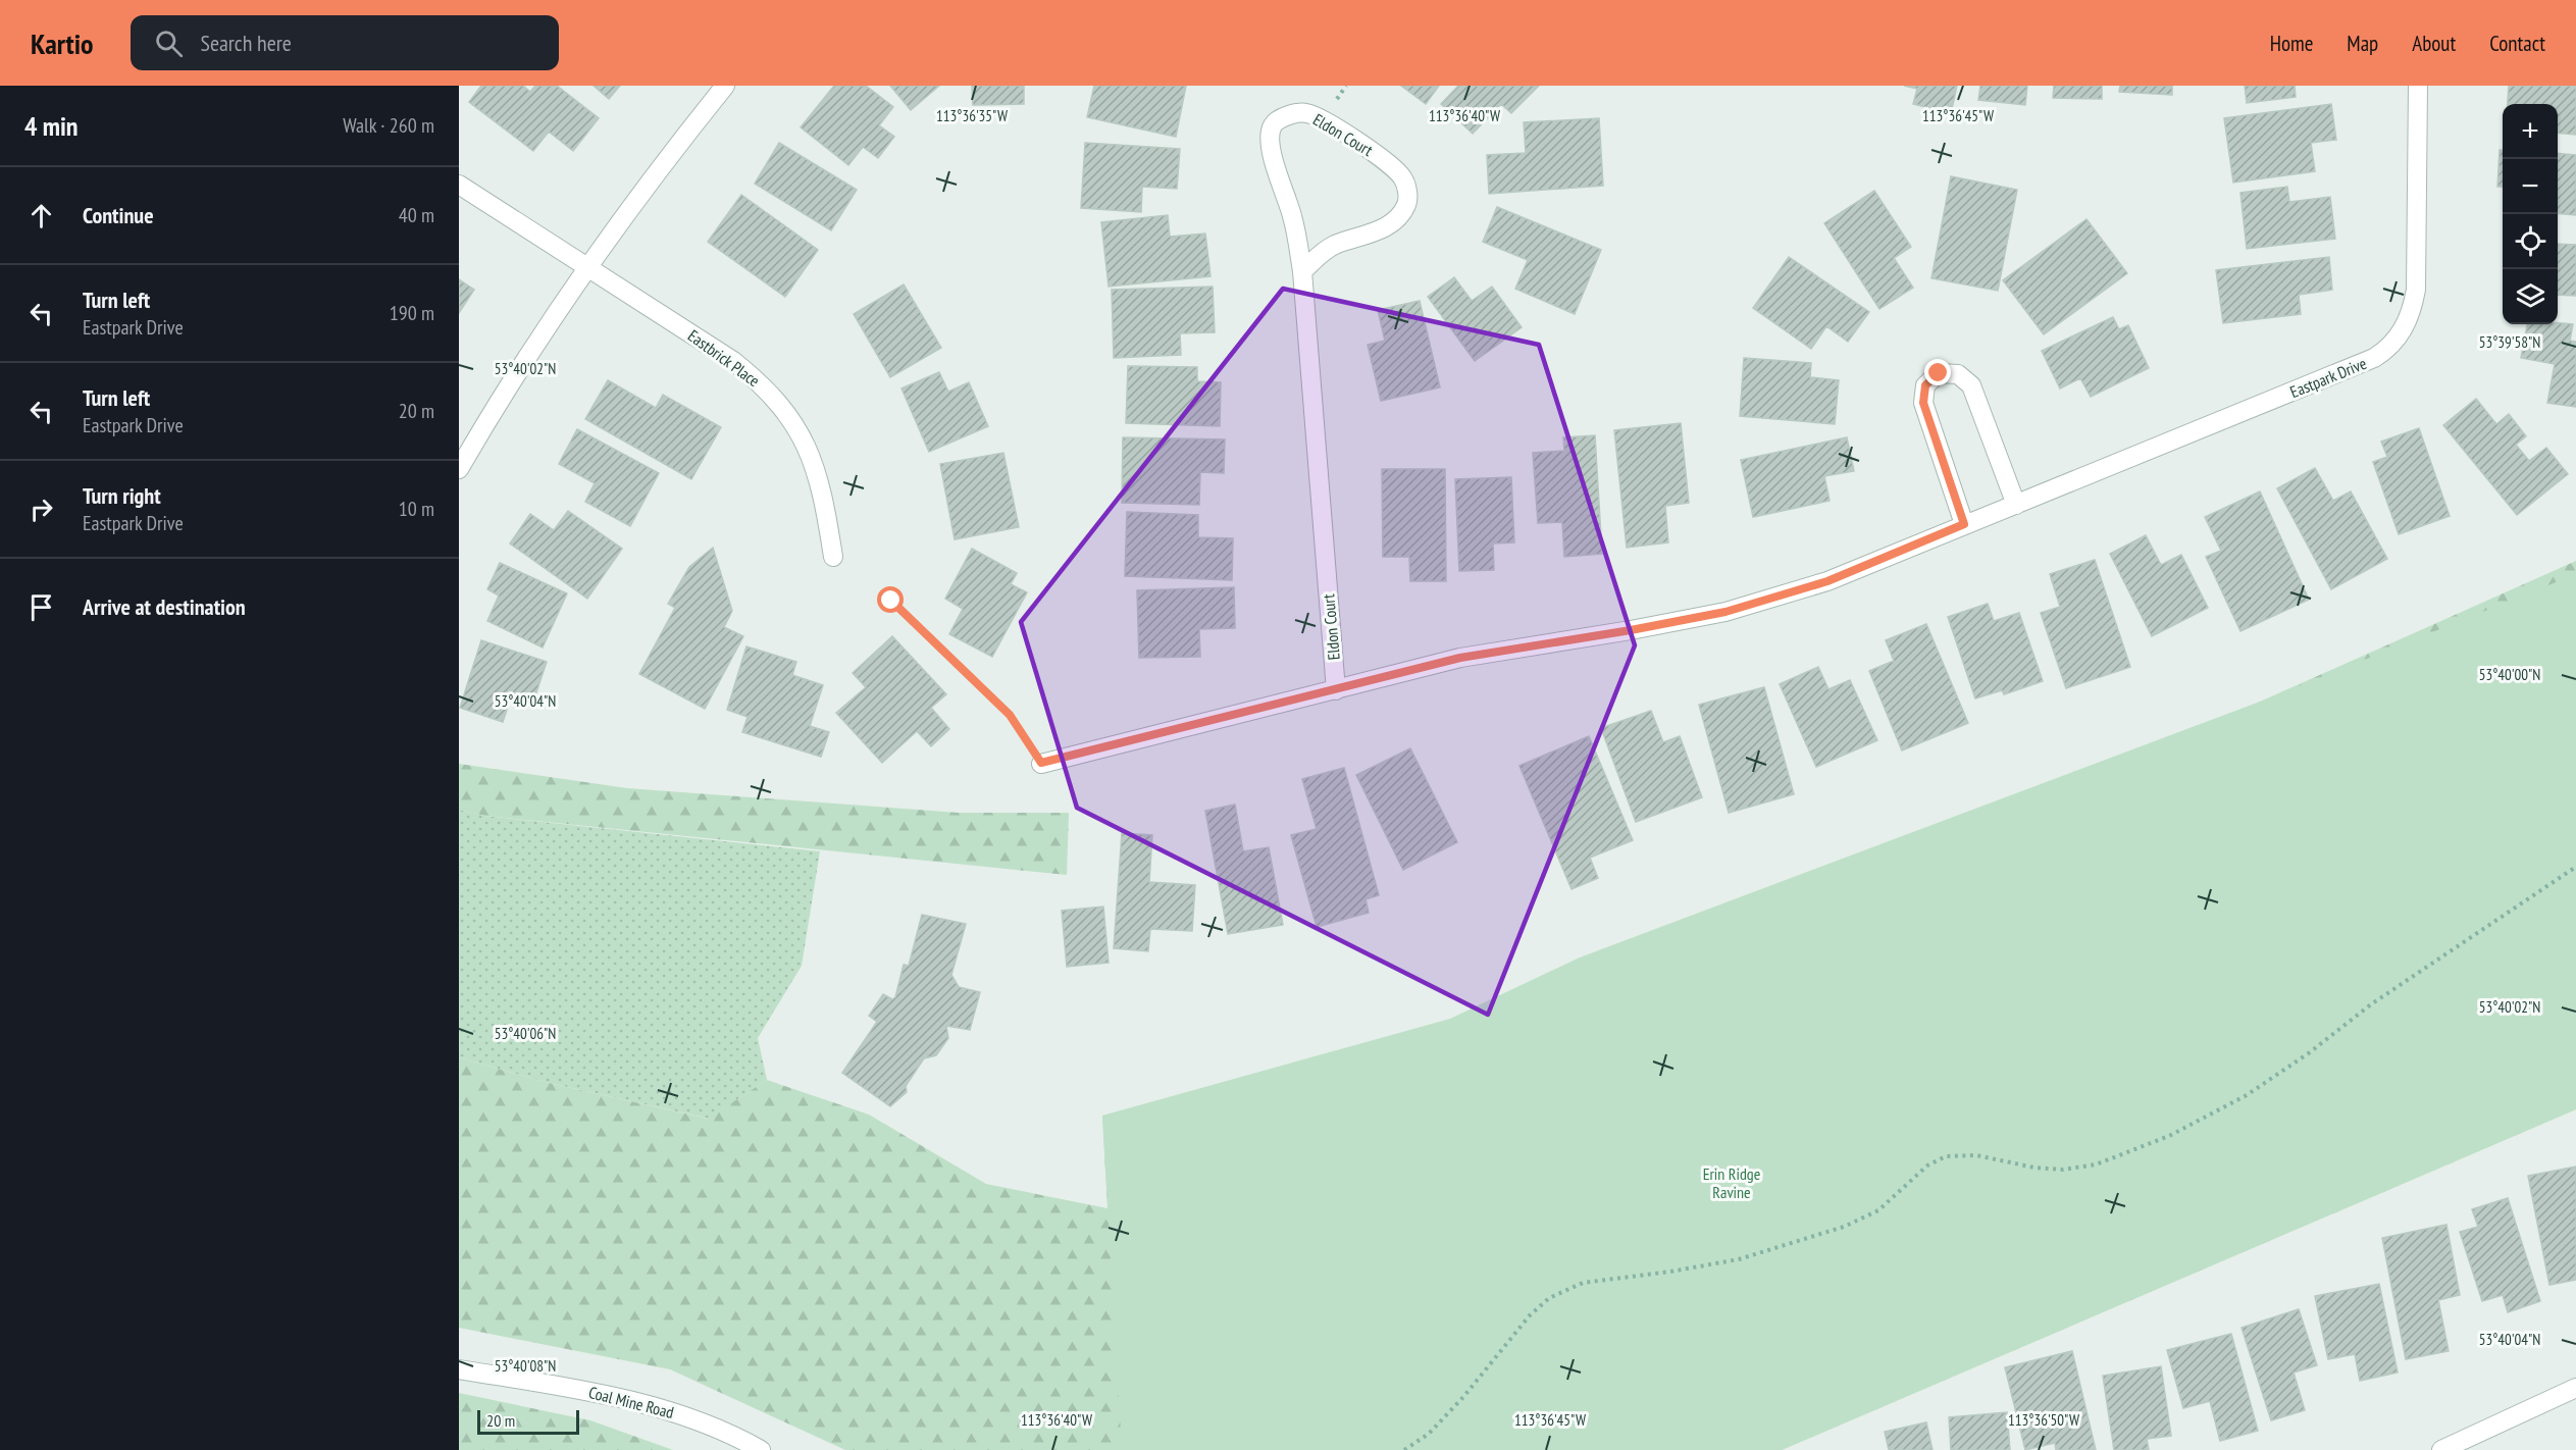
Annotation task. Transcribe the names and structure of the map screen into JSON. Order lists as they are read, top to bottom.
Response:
{
  "streets": {
    "street": [
      "Eldon Court",
      "Eastbrick Place",
      "Eastpark Drive",
      "Coal Mine Road"
    ]
  },
  "crossings": [
    ["Eldon Court", "Eastpark Drive"]
  ],
  "parks": ["Erin Ridge Ravine"],
  "scale_bar": "20 m",
  "page": {
    "header": "Kartio",
    "search": "Search here",
    "nav": [
      "Home",
      "Map",
      "About",
      "Contact"
    ],
    "heading": ["4 min", "Walk · 260 m"],
    "map_buttons": ["+", "−"],
    "list": [
      ["Continue", "40 m"],
      ["Turn left", "Eastpark Drive", "190 m"],
      ["Turn left", "Eastpark Drive", "20 m"],
      ["Turn right", "Eastpark Drive", "10 m"],
      "Arrive at destination"
    ],
    "scale": "20 m"
  },
  "coordinates": [
    "113°36'35\"W",
    "113°36'40\"W",
    "113°36'45\"W",
    "53°39'58\"N",
    "53°40'02\"N",
    "53°40'00\"N",
    "53°40'04\"N",
    "53°40'06\"N",
    "53°40'08\"N",
    "113°36'50\"W"
  ]
}
